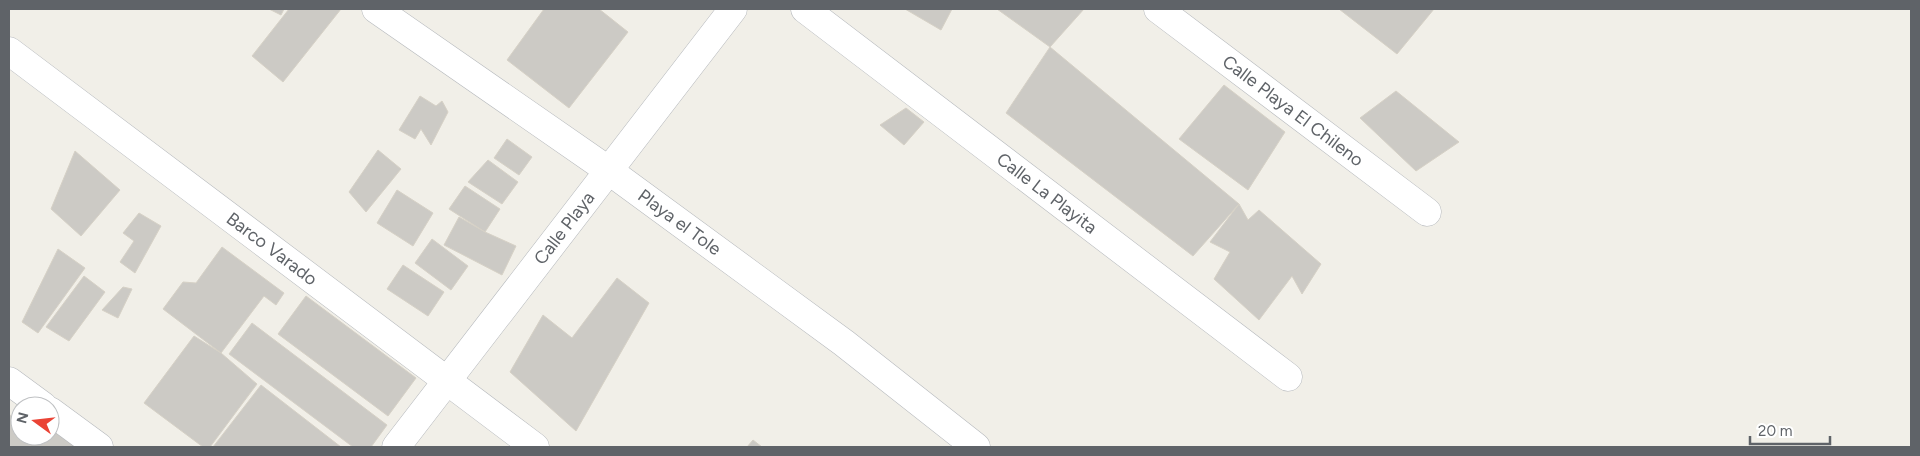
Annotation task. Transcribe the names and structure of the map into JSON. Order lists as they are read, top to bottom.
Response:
{
  "streets": {
    "street": [
      "Calle Playa El Chileno",
      "Calle La Playita",
      "Playa el Tole",
      "Calle Playa",
      "Barco Varado"
    ]
  },
  "crossings": [
    ["Playa el Tole", "Calle Playa"],
    ["Calle Playa", "Barco Varado"]
  ],
  "scale_bar": "20 m",
  "north": "left"
}
